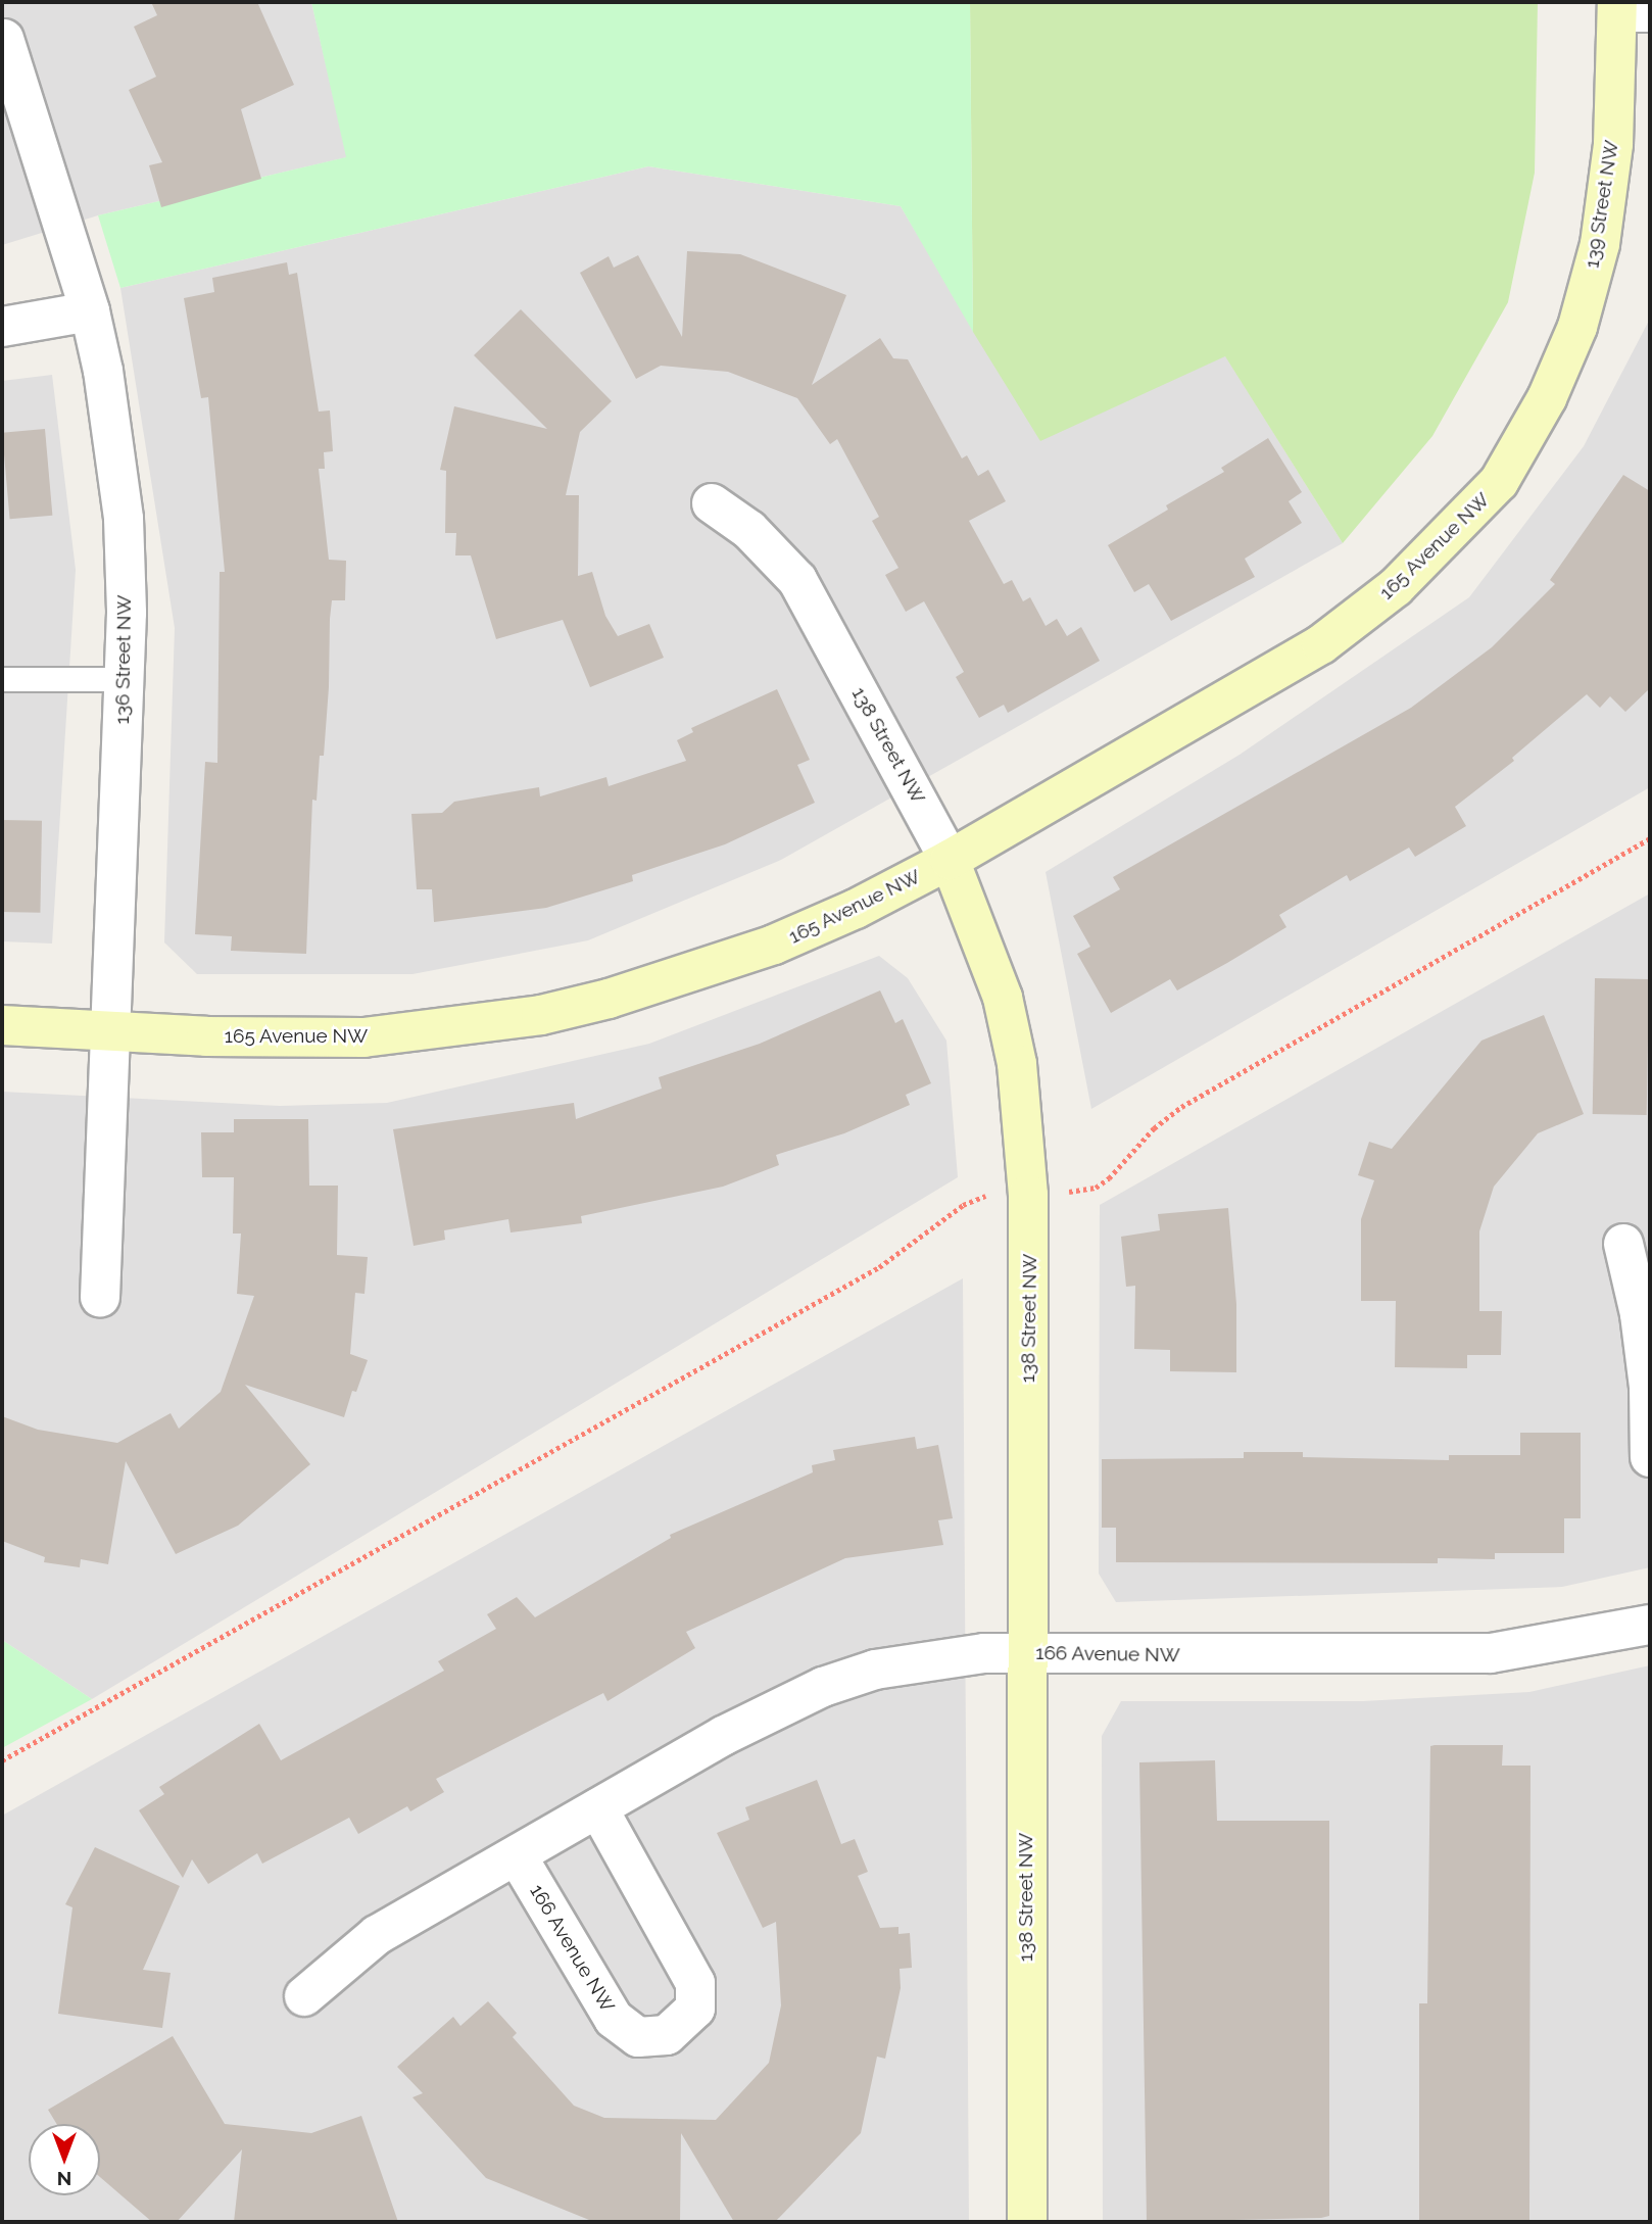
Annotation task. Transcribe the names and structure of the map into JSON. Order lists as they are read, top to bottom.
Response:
{
  "streets": {
    "street": [
      "139 Street NW",
      "165 Avenue NW",
      "136 Street NW",
      "138 Street NW",
      "166 Avenue NW"
    ]
  },
  "crossings": [
    ["139 Street NW", "165 Avenue NW"],
    ["165 Avenue NW", "136 Street NW"],
    ["165 Avenue NW", "138 Street NW"],
    ["138 Street NW", "166 Avenue NW"]
  ],
  "north": "bottom"
}
